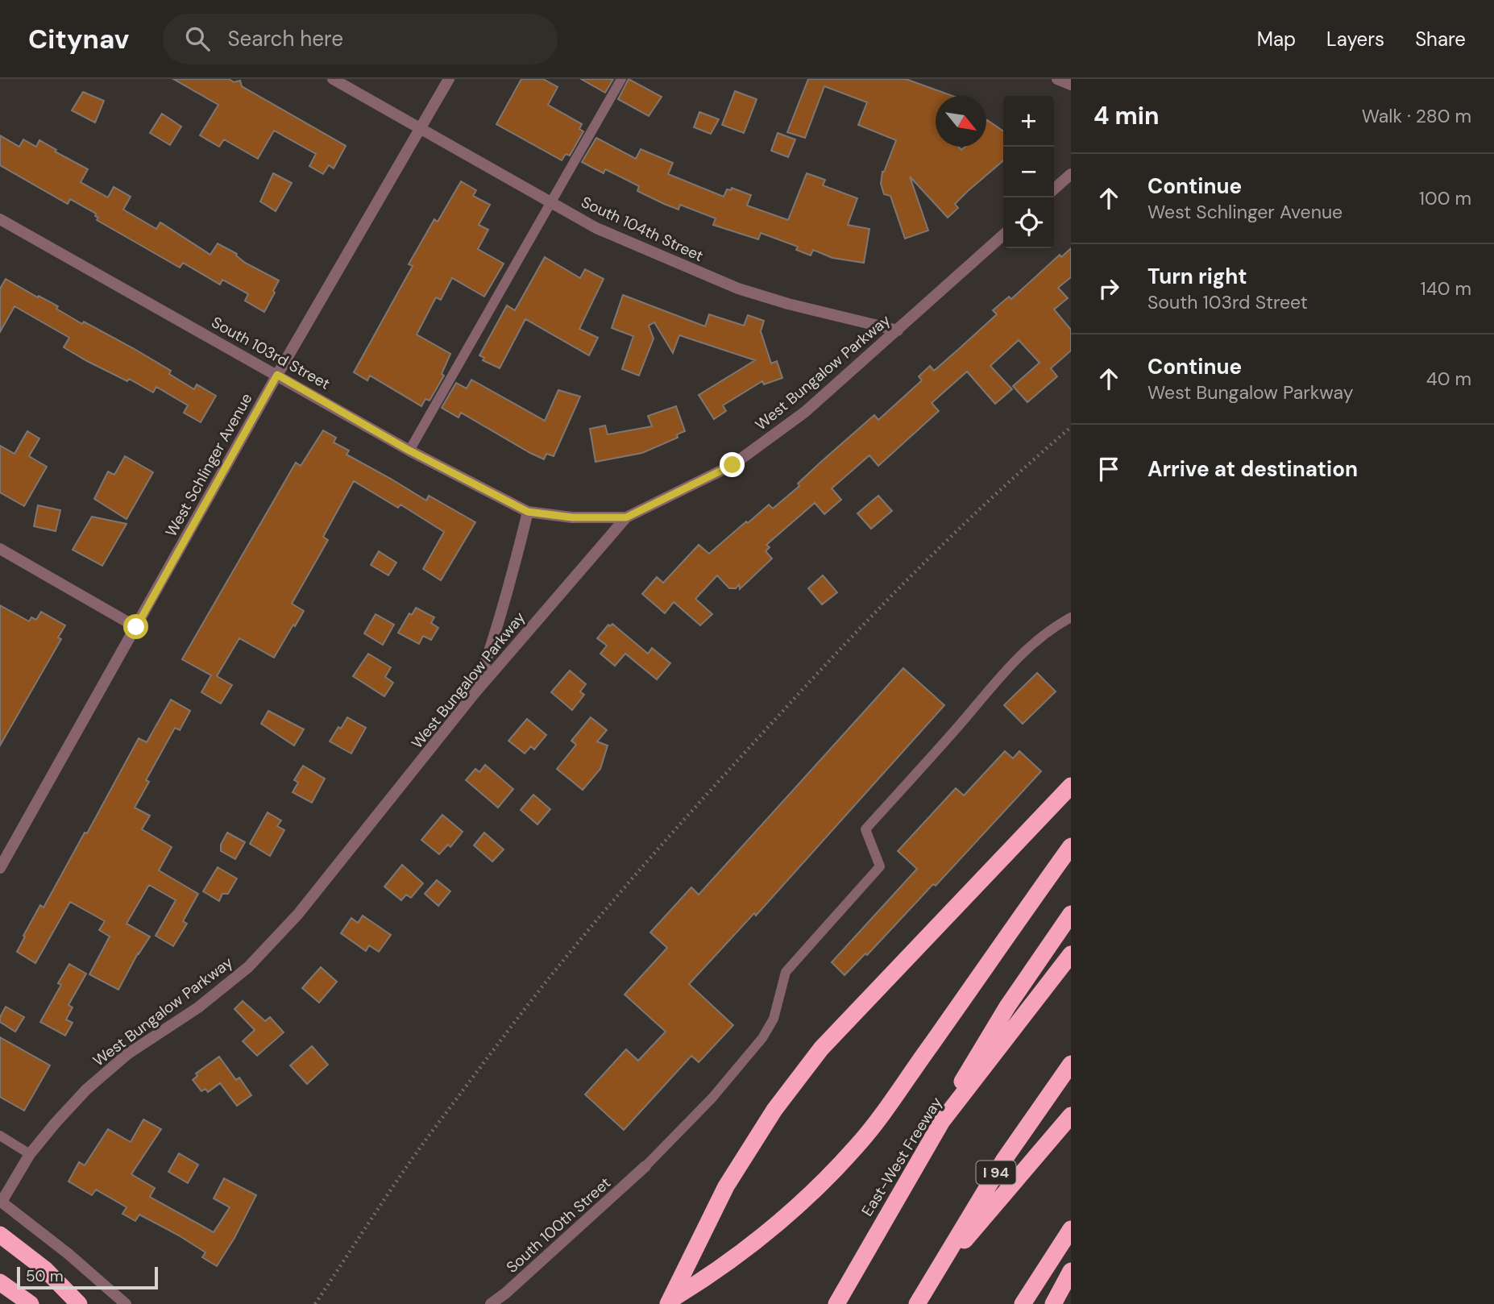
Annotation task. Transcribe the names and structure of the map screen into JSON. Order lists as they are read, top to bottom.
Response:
{
  "streets": {
    "highway": ["East-West Freeway", "I 94"],
    "street": [
      "South 104th Street",
      "South 103rd Street",
      "West Bungalow Parkway",
      "West Schlinger Avenue",
      "South 100th Street"
    ]
  },
  "crossings": [
    ["South 104th Street", "West Bungalow Parkway"],
    ["South 104th Street", "West Schlinger Avenue"],
    ["South 103rd Street", "West Bungalow Parkway"],
    ["South 103rd Street", "West Schlinger Avenue"]
  ],
  "scale_bar": "50 m",
  "north": "bottom right",
  "page": {
    "header": "Citynav",
    "search": "Search here",
    "nav": ["Map", "Layers", "Share"],
    "heading": ["4 min", "Walk · 280 m"],
    "map_buttons": ["+", "−"],
    "list": [
      ["Continue", "West Schlinger Avenue", "100 m"],
      ["Turn right", "South 103rd Street", "140 m"],
      ["Continue", "West Bungalow Parkway", "40 m"],
      "Arrive at destination"
    ],
    "scale": "50 m"
  }
}
